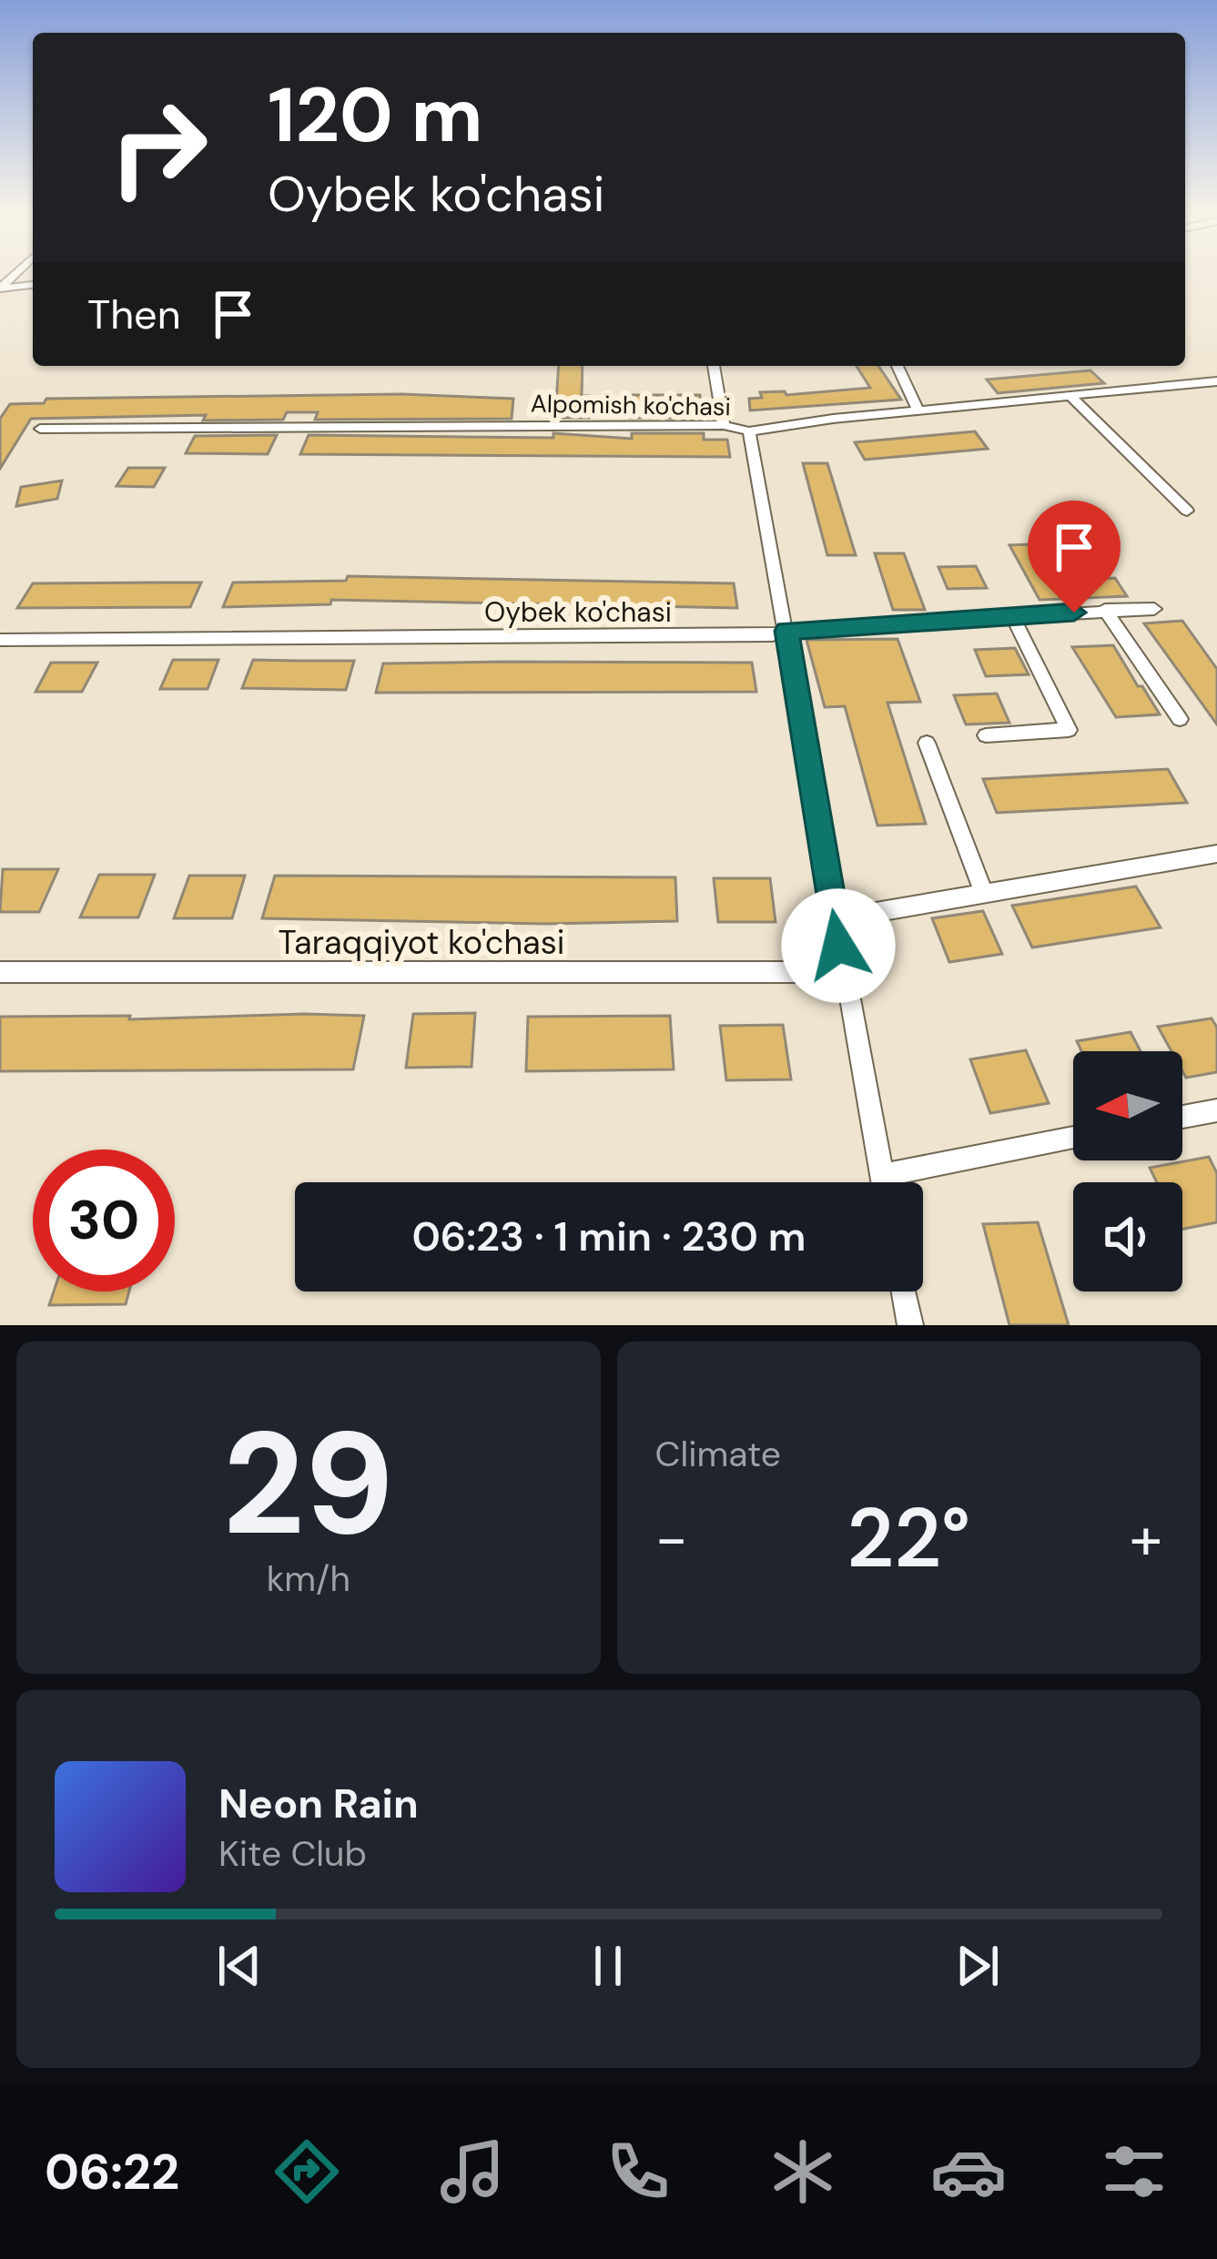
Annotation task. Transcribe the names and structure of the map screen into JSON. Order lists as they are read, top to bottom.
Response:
{
  "streets": {
    "street": ["Alpomish ko'chasi", "Oybek ko'chasi", "Taraqqiyot ko'chasi"]
  },
  "north": "left",
  "page": {
    "turn": ["120 m", "Oybek ko'chasi"],
    "then": "Then",
    "limit": "30",
    "trip": "06:23 · 1 min · 230 m",
    "tile": [
      ["29", "km/h"],
      "Climate"
    ],
    "heat": ["−", "22°", "+"],
    "song": ["Neon Rain", "Kite Club"],
    "tabs": "06:22"
  }
}
